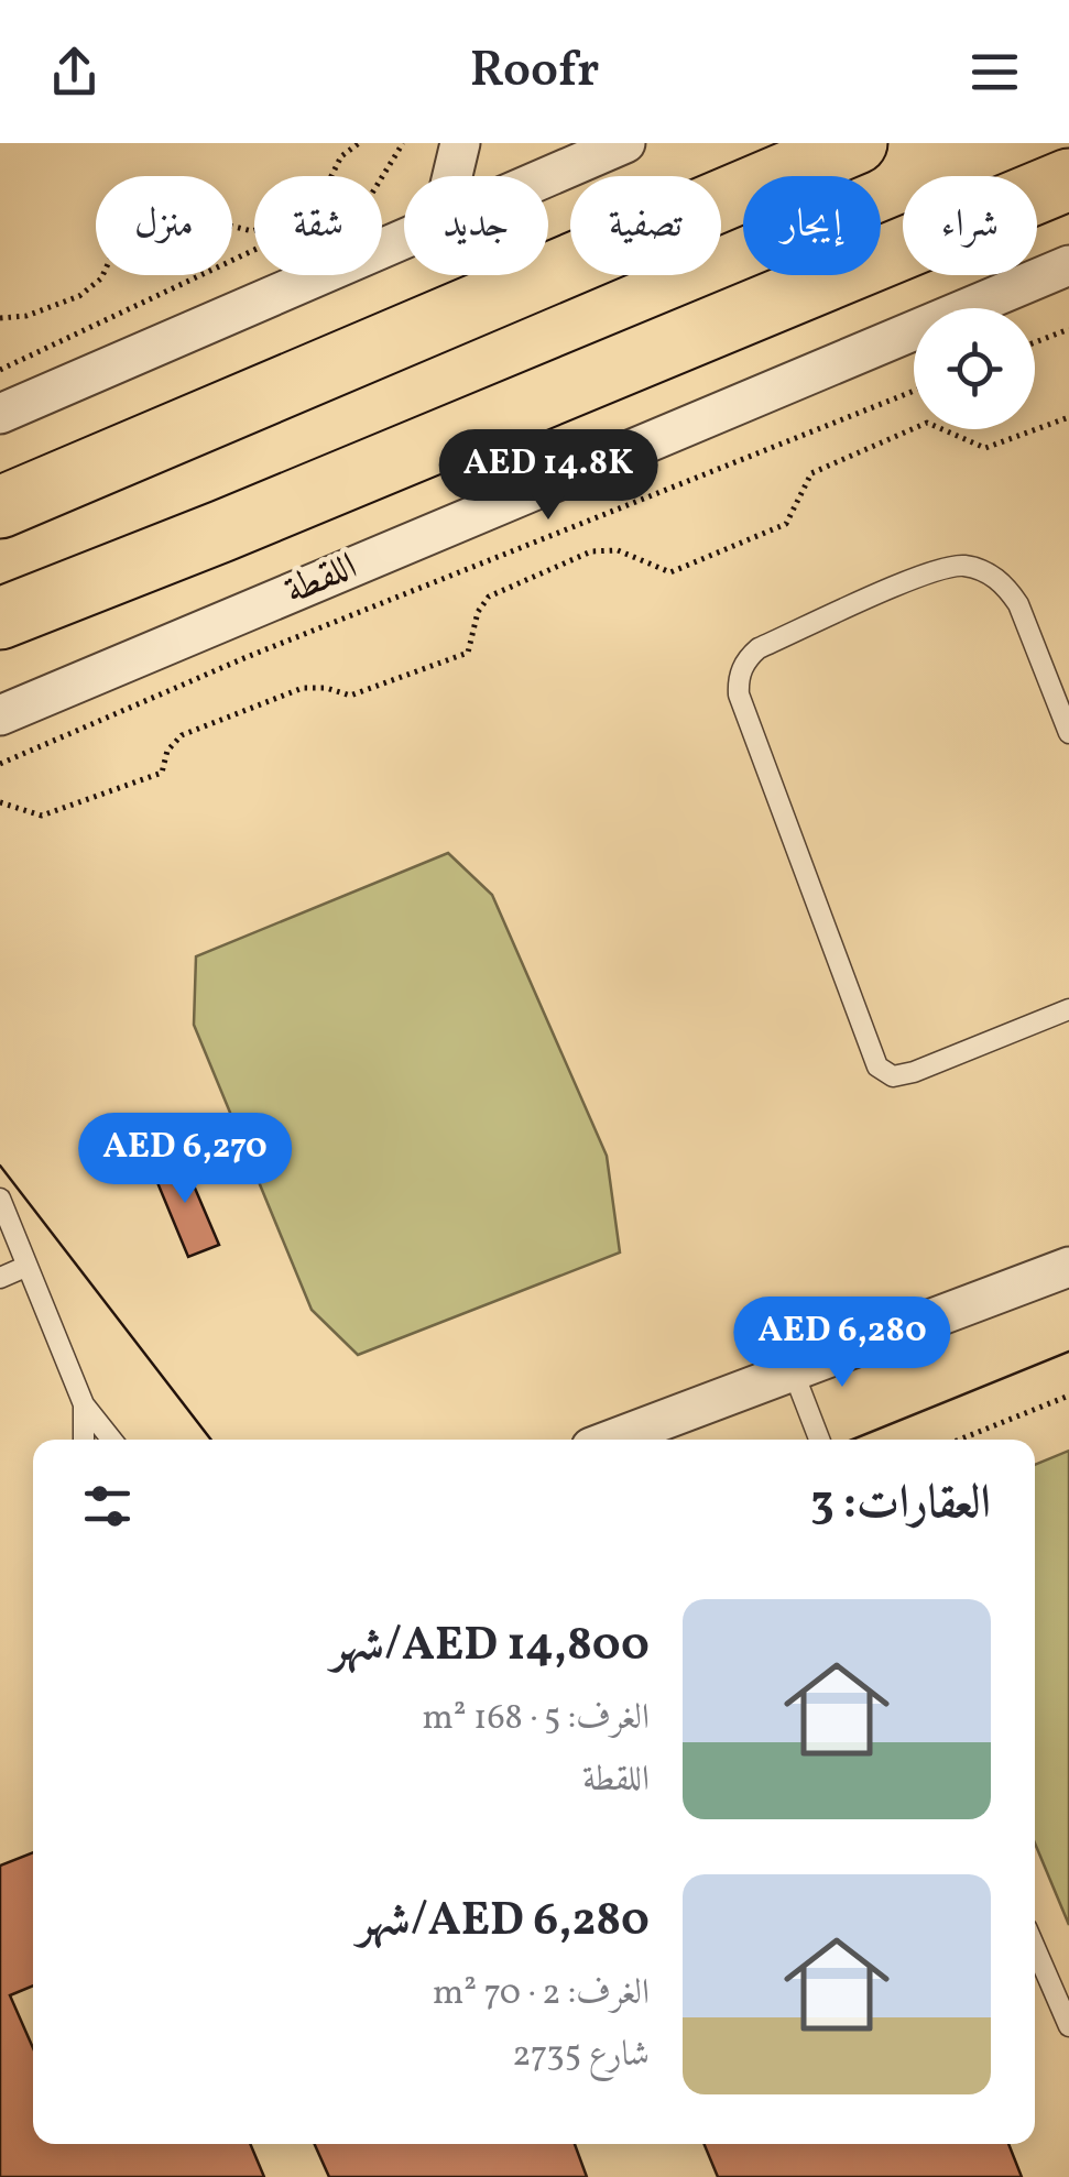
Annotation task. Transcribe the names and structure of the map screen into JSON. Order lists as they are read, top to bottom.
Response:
{
  "streets": {
    "street": ["اللقطة"]
  },
  "page": {
    "header": "Roofr",
    "chip": [
      "شراء",
      "إيجار",
      "تصفية",
      "جديد",
      "شقة",
      "منزل"
    ],
    "price": ["AED 14.8K", "AED 6,270", "AED 6,280"],
    "heading": "العقارات: 3",
    "list": [
      {
        "name": "AED 14,800/شهر",
        "note": "الغرف: 5 · 168 m² · اللقطة"
      },
      {
        "name": "AED 6,280/شهر",
        "note": "الغرف: 2 · 70 m² · شارع 2735"
      }
    ]
  }
}
